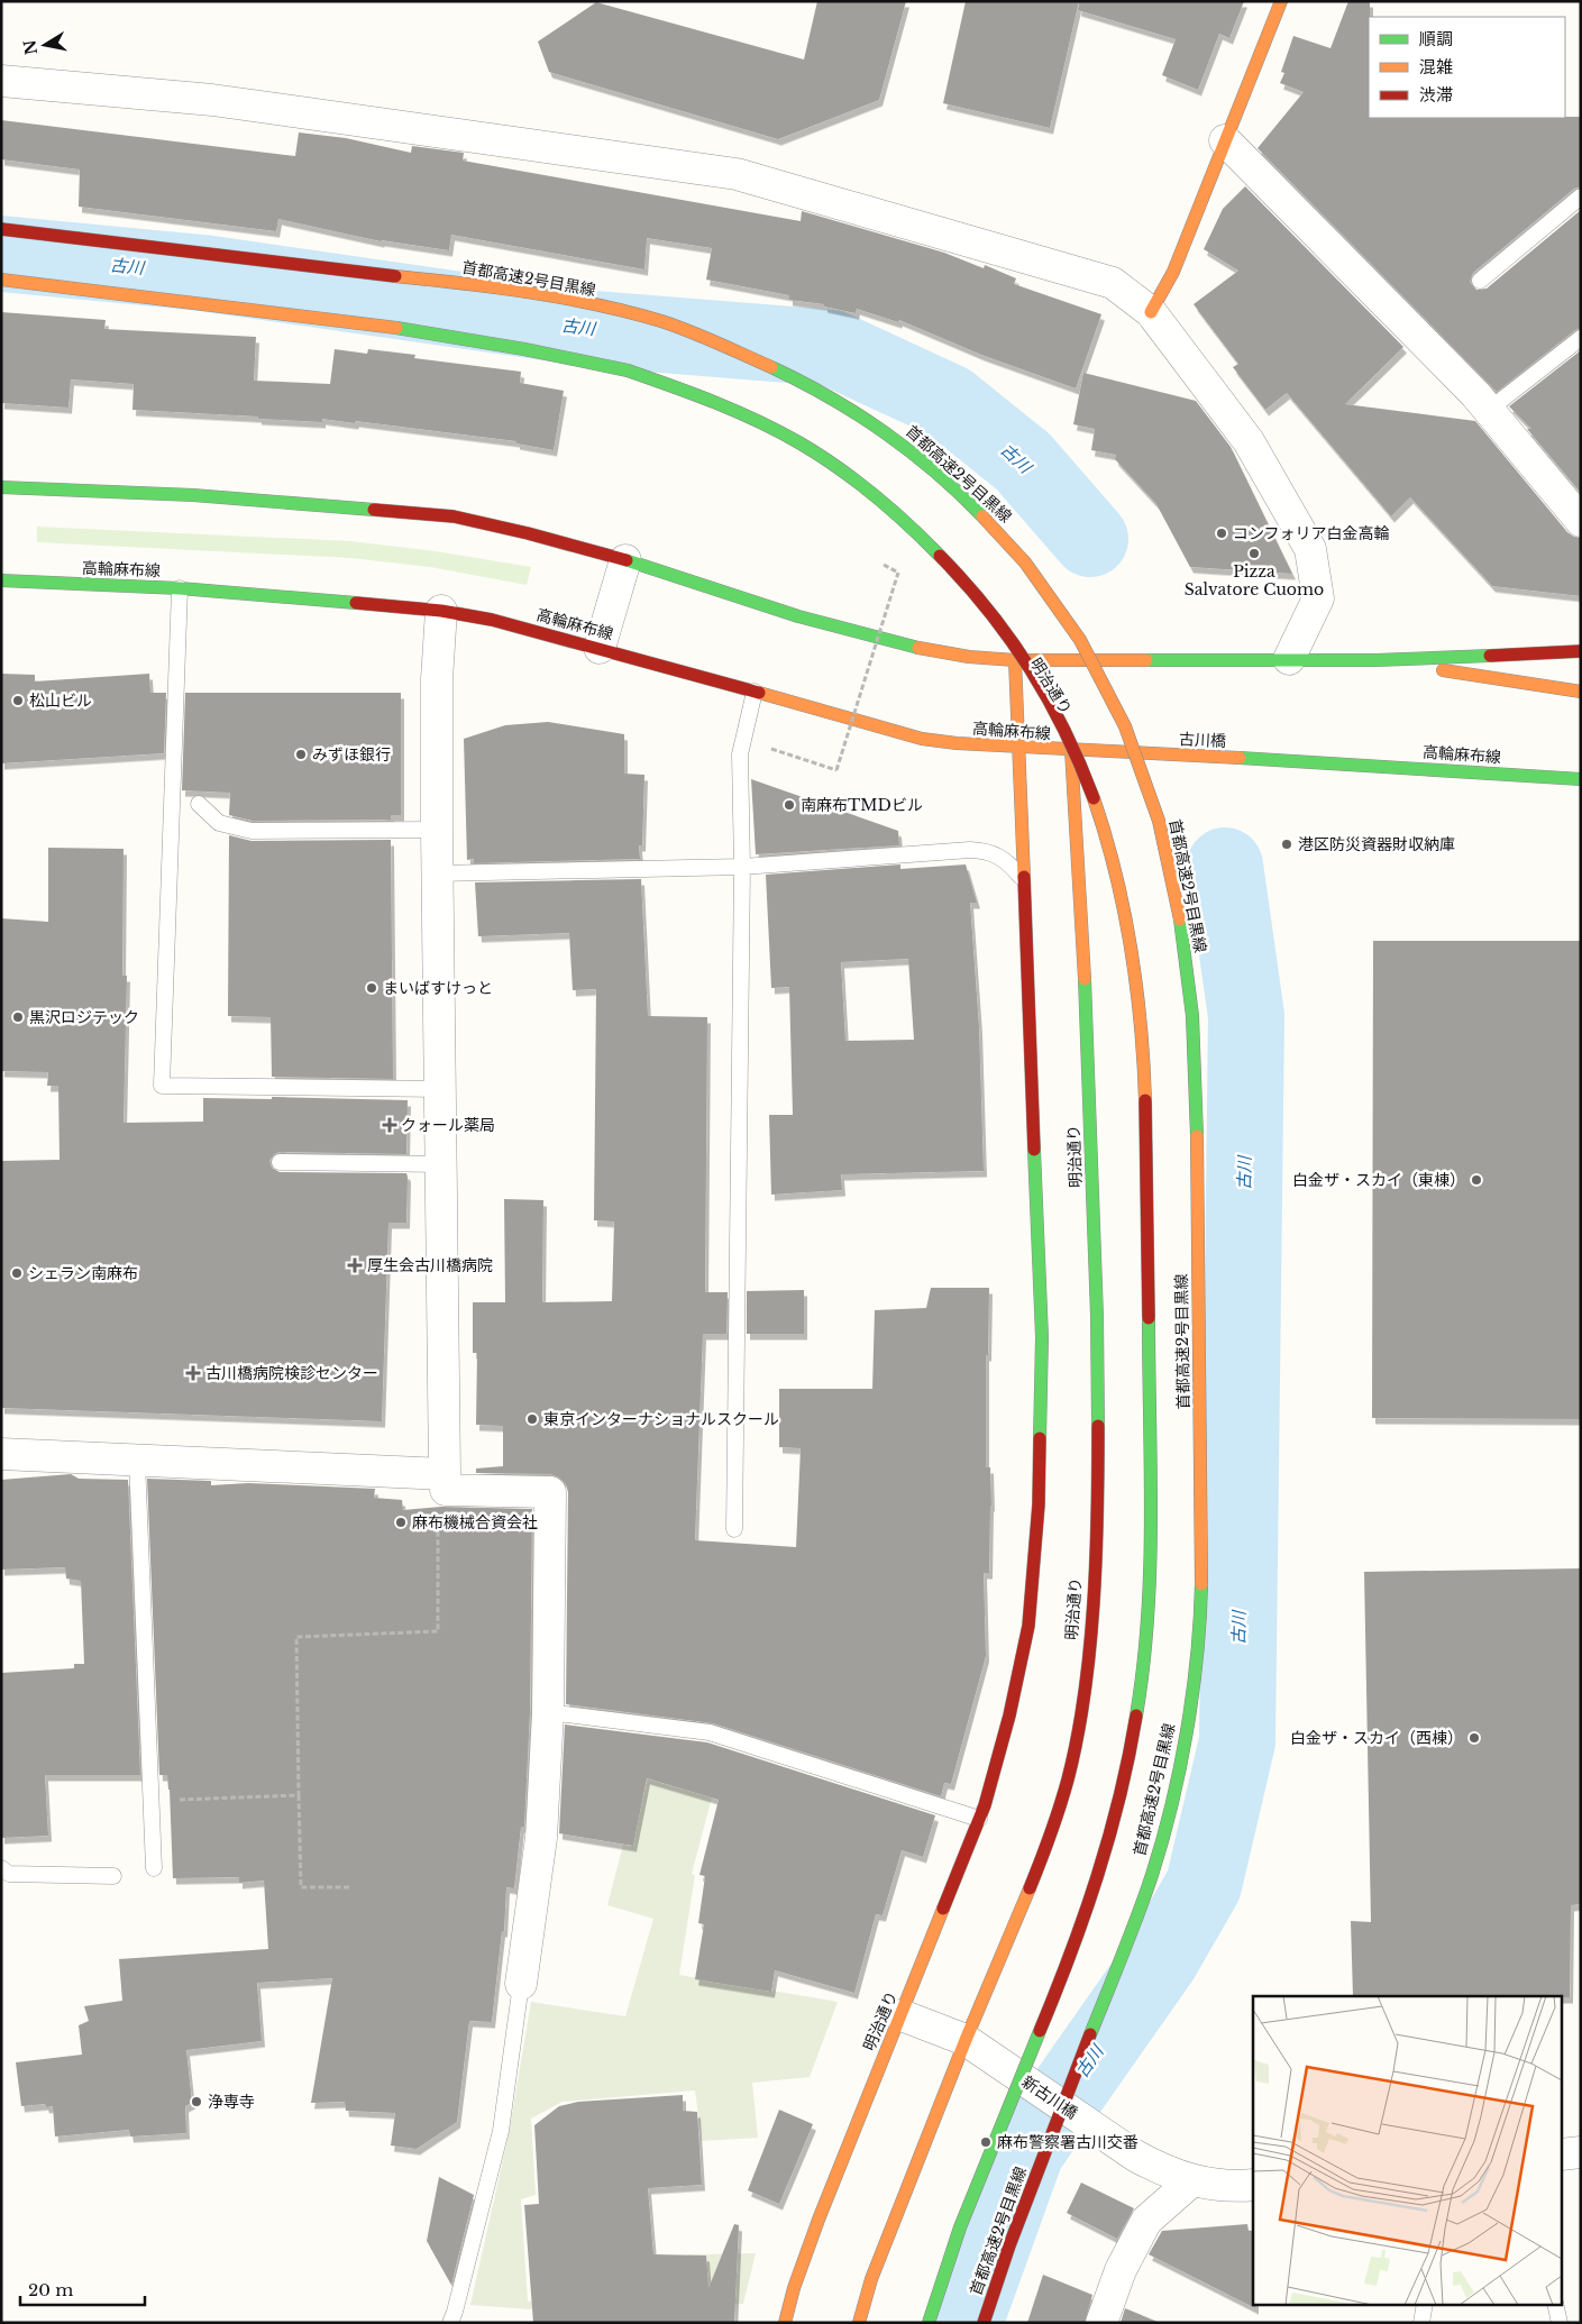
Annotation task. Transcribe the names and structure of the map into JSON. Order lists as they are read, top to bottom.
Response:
{
  "streets": {
    "main road": [
      "首都高速2号目黒線",
      "高輪麻布線",
      "明治通り",
      "古川橋"
    ],
    "street": ["新古川橋"]
  },
  "crossings": [
    ["高輪麻布線", "明治通り"],
    ["高輪麻布線", "古川橋"],
    ["明治通り", "新古川橋"]
  ],
  "water": ["古川"],
  "places": {
    "other": [
      "コンフォリア白金高輪",
      "Pizza Salvatore Cuomo",
      "松山ビル",
      "みずほ銀行",
      "南麻布TMDビル",
      "港区防災資器財収納庫",
      "まいばすけっと",
      "黒沢ロジテック",
      "白金ザ・スカイ（東棟）",
      "シェラン南麻布",
      "東京インターナショナルスクール",
      "麻布機械合資会社",
      "白金ザ・スカイ（西棟）",
      "浄専寺",
      "麻布警察署古川交番"
    ],
    "health": ["クォール薬局", "厚生会古川橋病院", "古川橋病院検診センター"]
  },
  "legend": ["順調", "混雑", "渋滞"],
  "scale_bar": "20 m",
  "north": "left"
}
